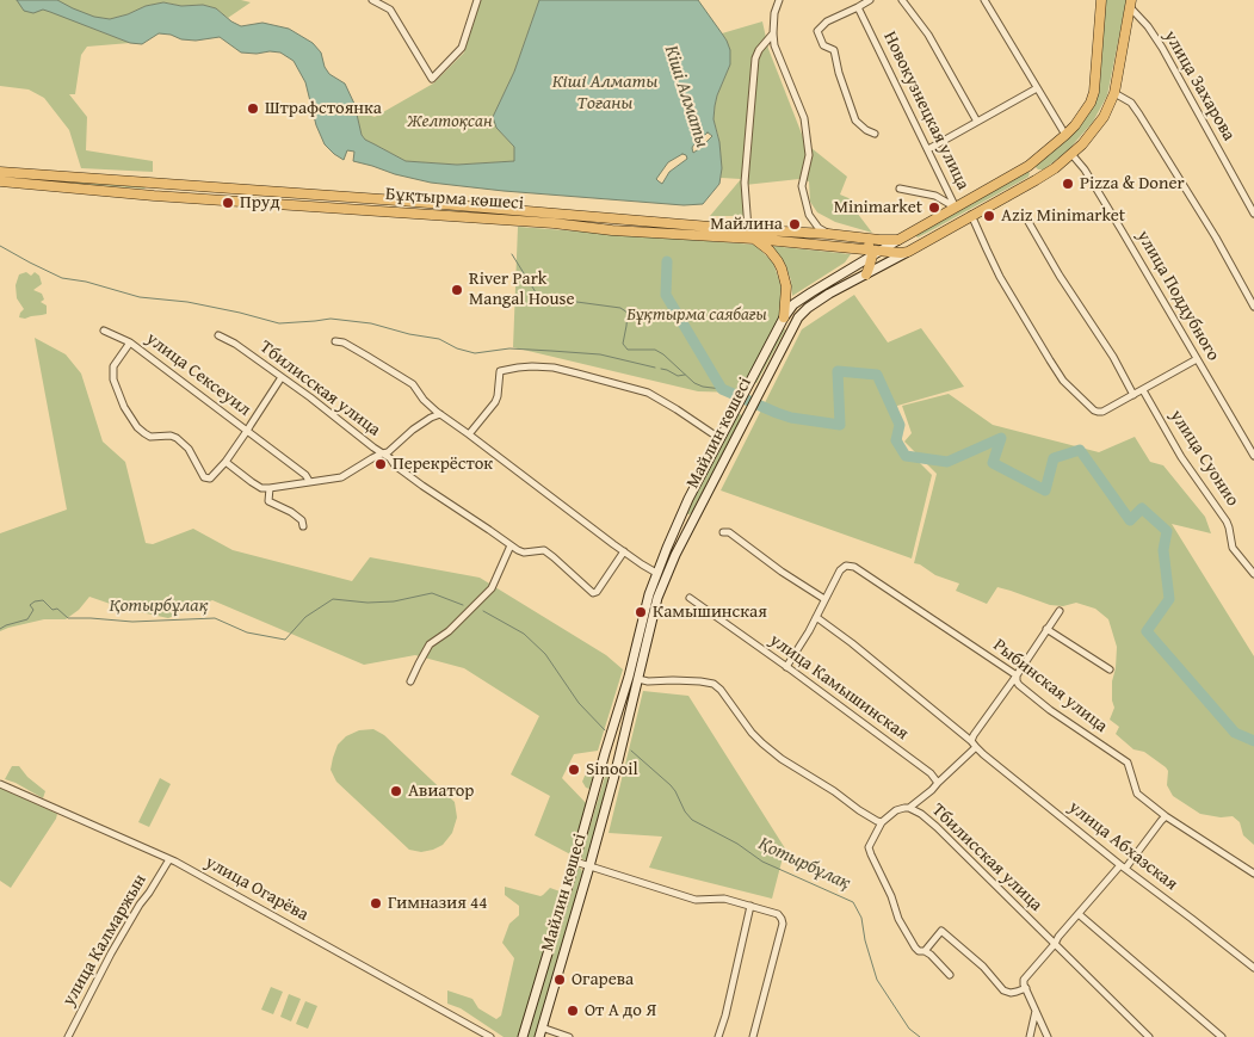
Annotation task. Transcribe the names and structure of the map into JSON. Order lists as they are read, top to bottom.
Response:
{
  "streets": {
    "main road": ["Бұқтырма көшесі", "Майлин көшесі"],
    "street": [
      "улица Захарова",
      "Новокузнецкая улица",
      "улица Поддубного",
      "улица Сексеуил",
      "Тбилисская улица",
      "улица Суонио",
      "Рыбинская улица",
      "улица Камышинская",
      "улица Абхазская",
      "улица Огарёва",
      "улица Калмаржын"
    ]
  },
  "crossings": [
    ["улица Захарова", "Майлин көшесі"],
    ["Новокузнецкая улица", "улица Поддубного"],
    ["Новокузнецкая улица", "Майлин көшесі"],
    ["Новокузнецкая улица", "улица Суонио"],
    ["Бұқтырма көшесі", "Майлин көшесі"],
    ["улица Поддубного", "Майлин көшесі"],
    ["улица Сексеуил", "Тбилисская улица"],
    ["Рыбинская улица", "улица Камышинская"],
    ["Рыбинская улица", "улица Абхазская"],
    ["улица Огарёва", "улица Калмаржын"]
  ],
  "water": ["Кіші Алматы Тоғаны", "Кіші Алматы", "Қотырбұлақ"],
  "parks": ["Желтоқсан", "Бұқтырма саябағы"],
  "places": [
    "Штрафстоянка",
    "Pizza & Doner",
    "Пруд",
    "Minimarket",
    "Aziz Minimarket",
    "Майлина",
    "River Park Mangal House",
    "Перекрёсток",
    "Камышинская",
    "Sinooil",
    "Авиатор",
    "Гимназия 44",
    "Огарева",
    "От А до Я"
  ]
}
